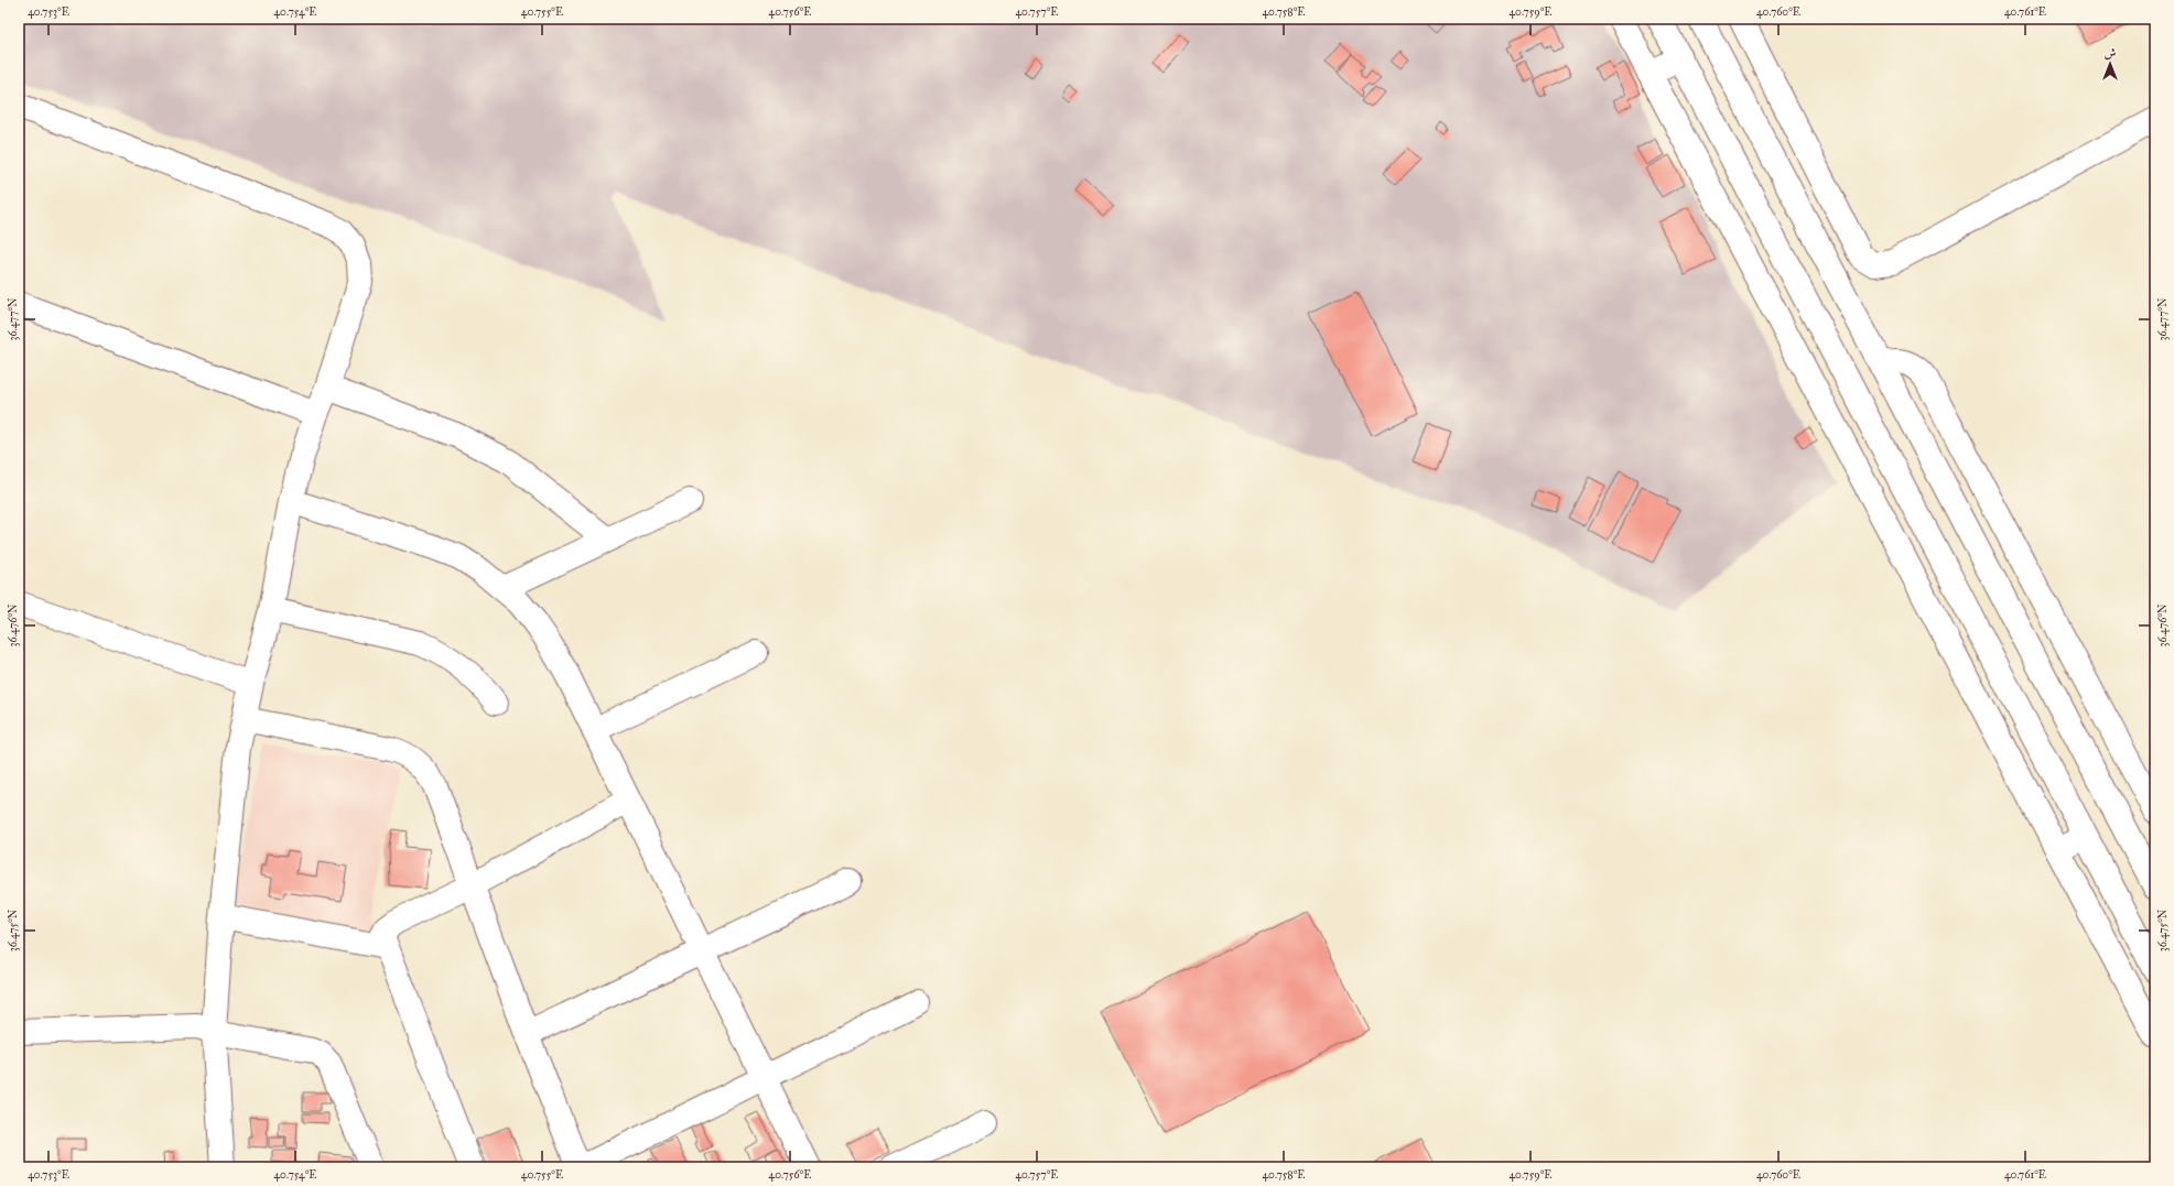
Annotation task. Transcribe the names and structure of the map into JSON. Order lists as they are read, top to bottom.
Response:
{
  "north": "top",
  "coordinates": [
    "40.753°E",
    "40.754°E",
    "40.755°E",
    "40.756°E",
    "40.757°E",
    "40.758°E",
    "40.759°E",
    "40.760°E",
    "40.761°E",
    "36.477°N",
    "36.476°N",
    "36.475°N"
  ]
}
